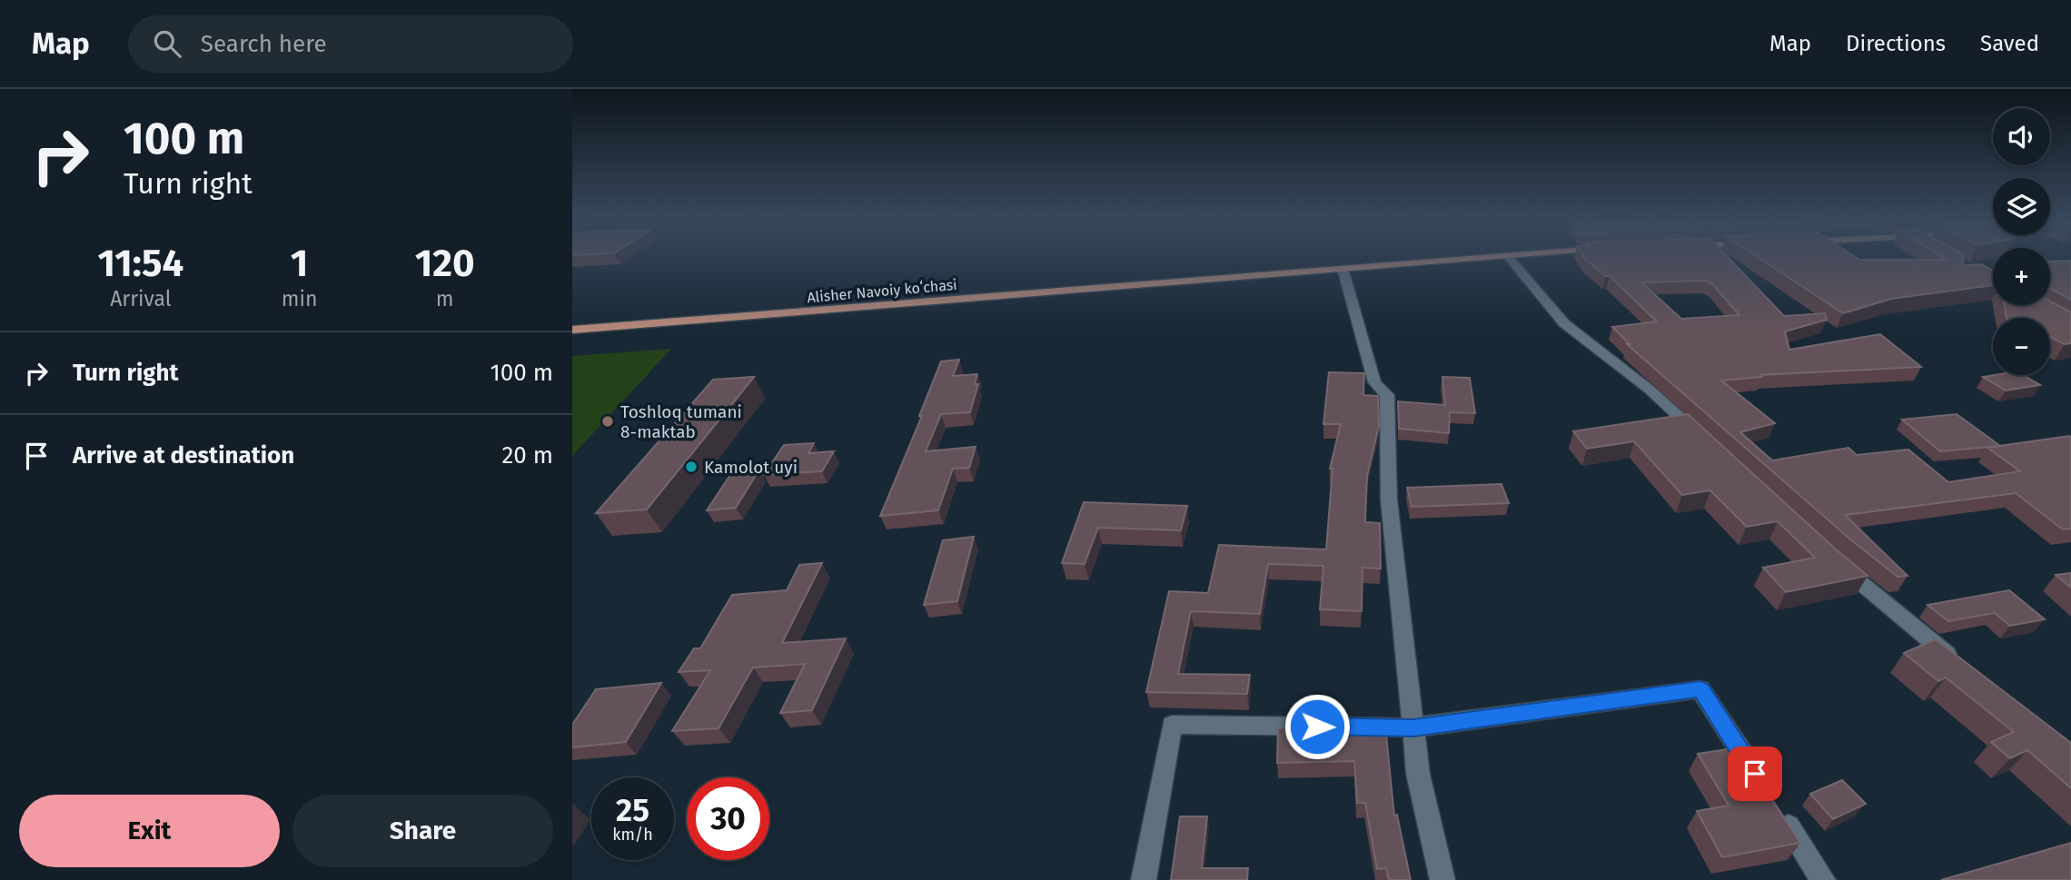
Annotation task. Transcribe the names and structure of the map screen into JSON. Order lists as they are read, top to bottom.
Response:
{
  "streets": {
    "main road": ["Alisher Navoiy koʻchasi"]
  },
  "places": ["Toshloq tumani 8-maktab", "Kamolot uyi"],
  "page": {
    "header": "Map",
    "search": "Search here",
    "nav": ["Map", "Directions", "Saved"],
    "turn": ["100 m", "Turn right"],
    "map_buttons": ["+", "−"],
    "eta": [
      "11:54",
      "Arrival",
      "1",
      "min",
      "120",
      "m"
    ],
    "list": [
      {
        "name": "Turn right",
        "value": "100 m"
      },
      {
        "name": "Arrive at destination",
        "value": "20 m"
      }
    ],
    "speed": "25 km/h",
    "limit": "30",
    "buttons": ["Exit", "Share"]
  }
}
